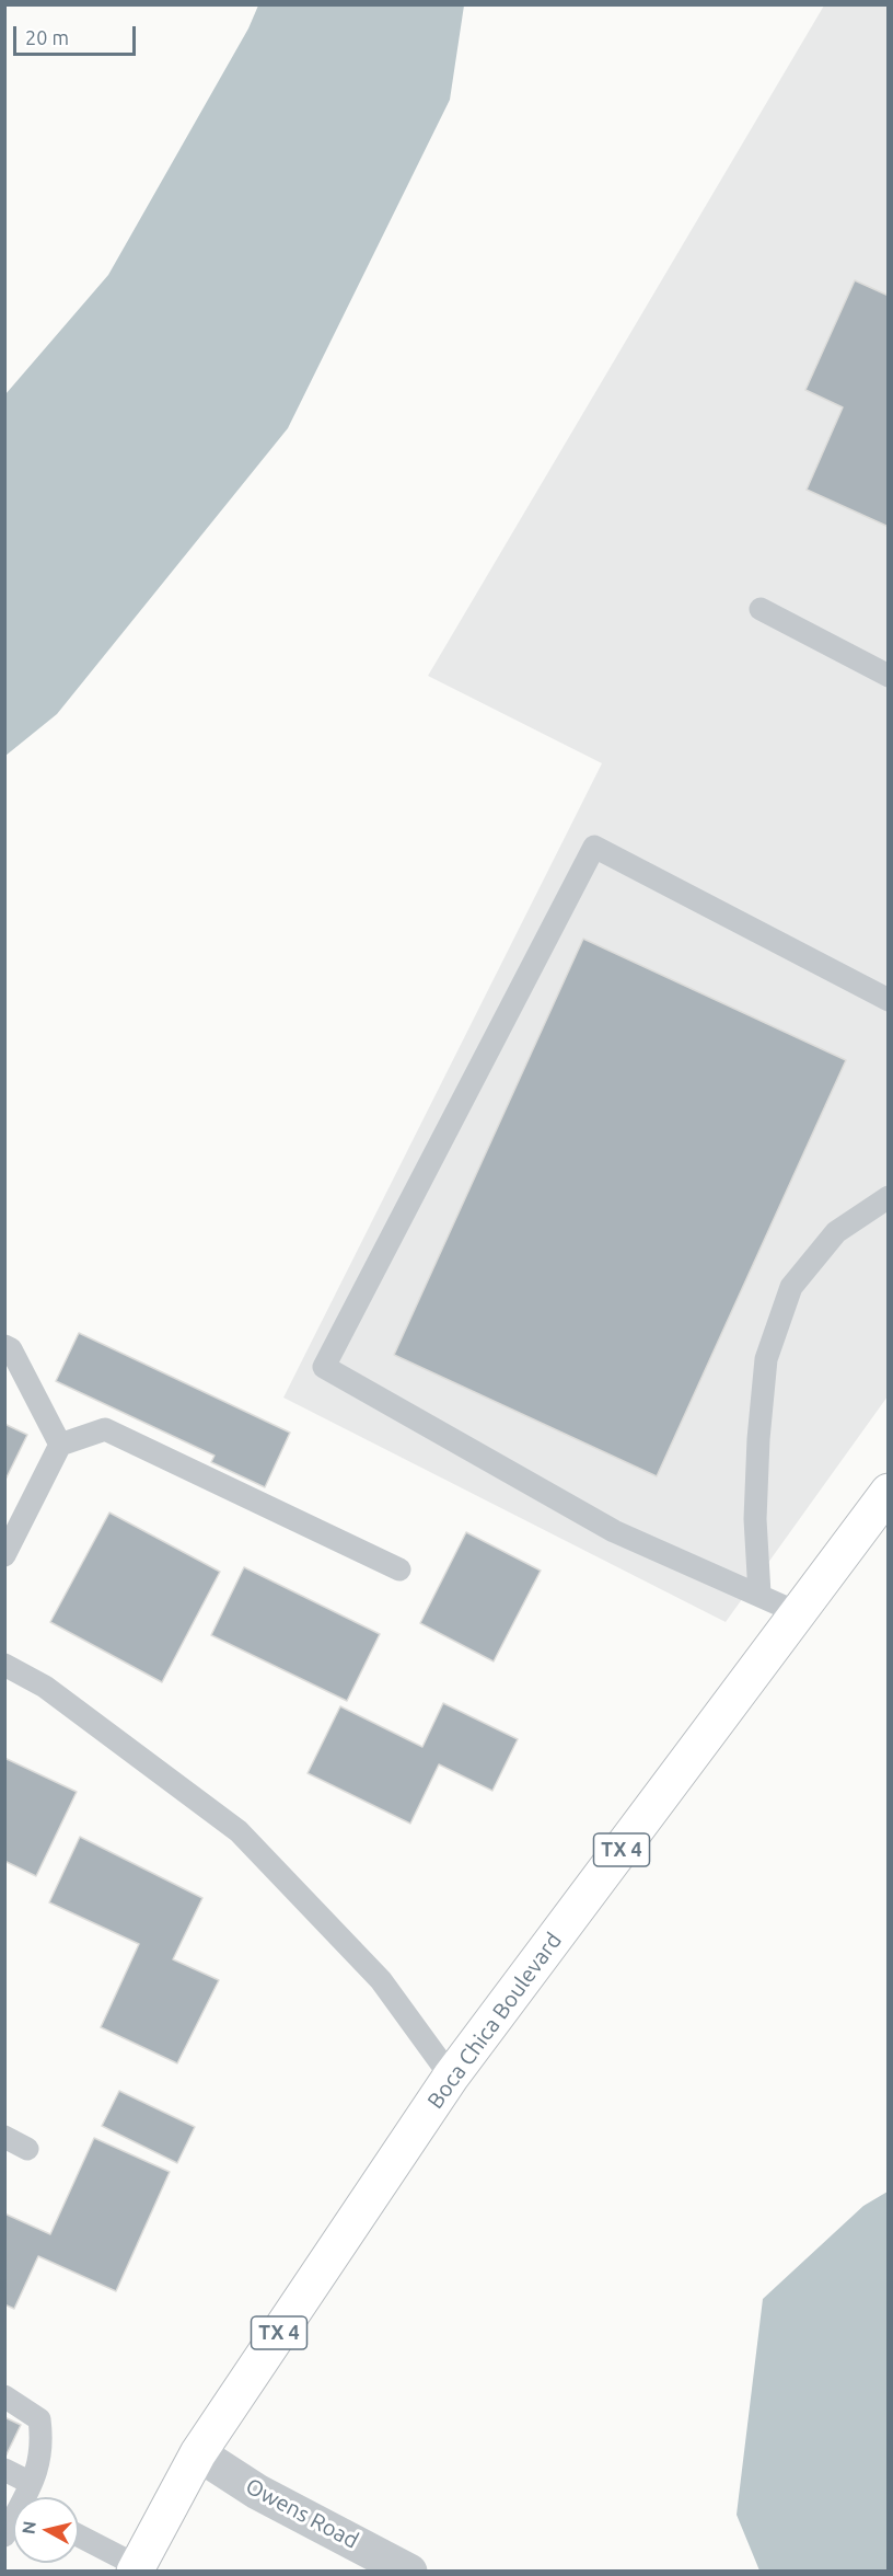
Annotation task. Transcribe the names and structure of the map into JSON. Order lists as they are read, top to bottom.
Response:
{
  "streets": {
    "main road": ["TX 4", "Boca Chica Boulevard"],
    "street": ["Owens Road"]
  },
  "crossings": [
    ["Boca Chica Boulevard", "Owens Road"]
  ],
  "scale_bar": "20 m",
  "north": "left"
}
